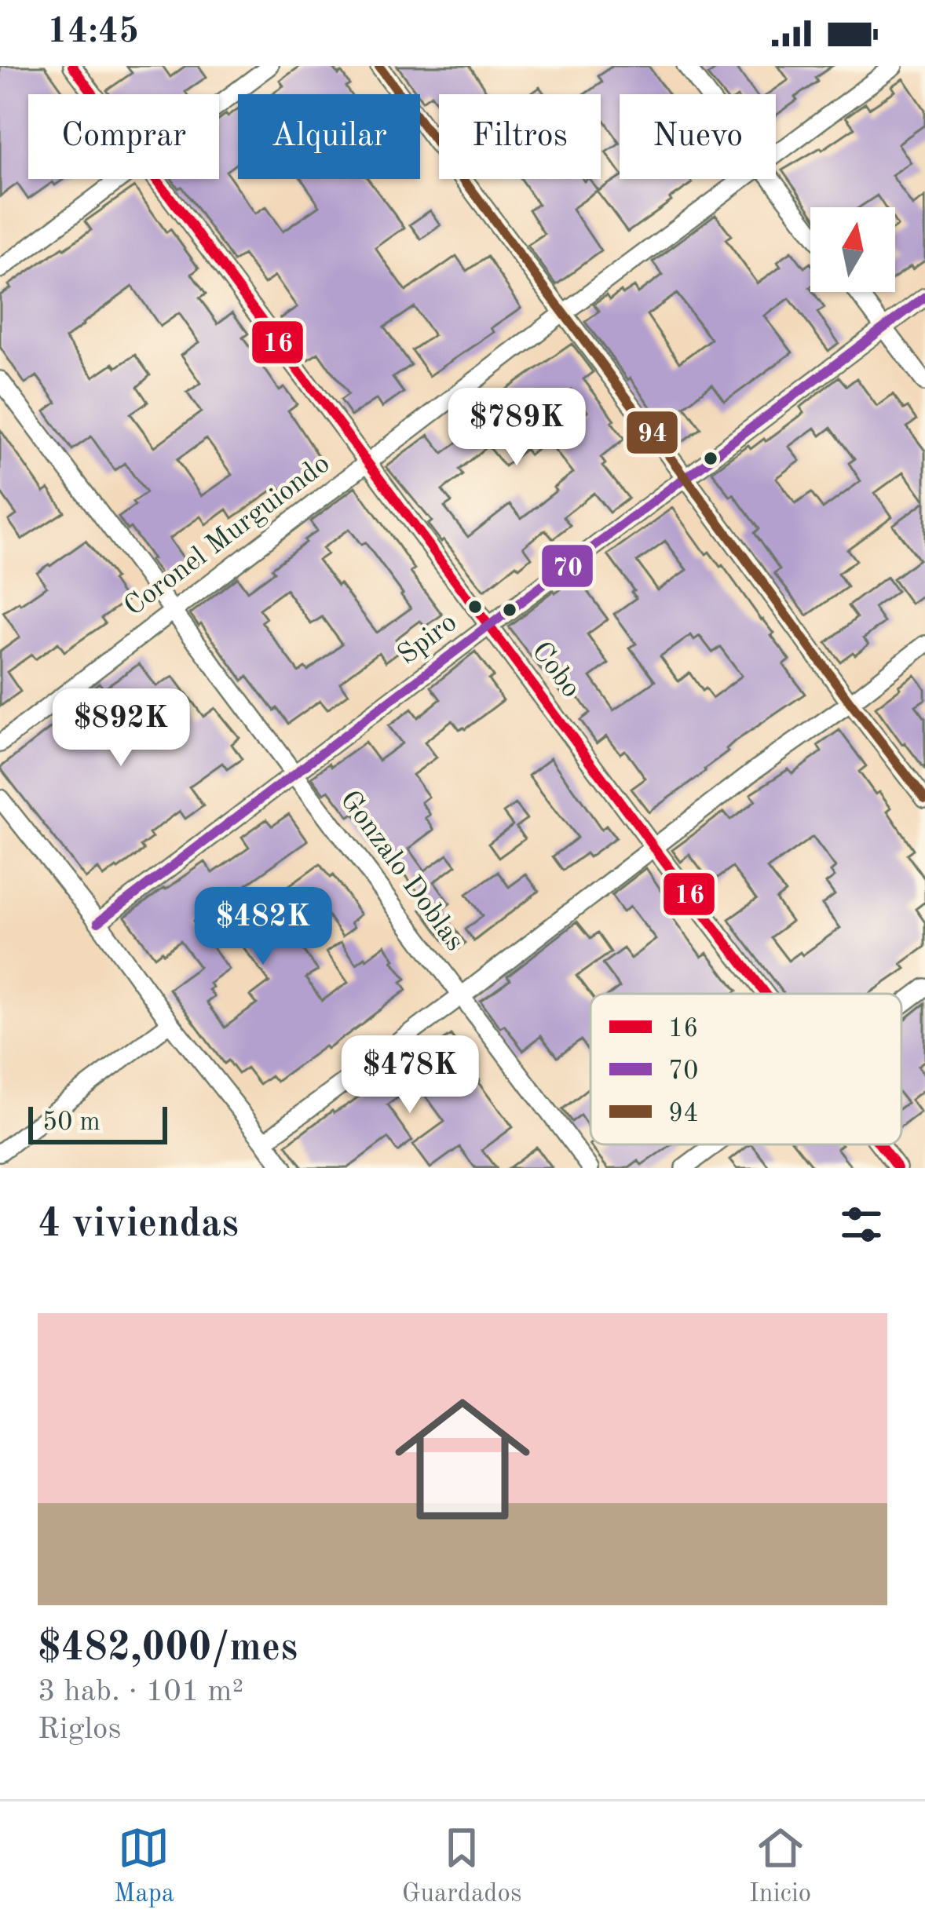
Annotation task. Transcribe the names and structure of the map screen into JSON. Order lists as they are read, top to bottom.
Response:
{
  "streets": {
    "street": [
      "Coronel Murguiondo",
      "Spiro",
      "Cobo",
      "Gonzalo Doblas"
    ]
  },
  "crossings": [
    ["Coronel Murguiondo", "Cobo"],
    ["Coronel Murguiondo", "Gonzalo Doblas"],
    ["Spiro", "Cobo"],
    ["Spiro", "Gonzalo Doblas"]
  ],
  "lines": ["transit line 16", "transit line 94", "transit line 70"],
  "legend": ["16", "70", "94"],
  "scale_bar": "50 m",
  "north": "top",
  "page": {
    "status": "14:45",
    "chip": [
      "Comprar",
      "Alquilar",
      "Filtros",
      "Nuevo"
    ],
    "price": [
      "$789K",
      "$892K",
      "$482K",
      "$478K"
    ],
    "scale": "50 m",
    "heading": "4 viviendas",
    "list": [
      {
        "name": "$482,000/mes",
        "note": "3 hab. · 101 m² · Riglos"
      }
    ],
    "tabs": ["Mapa", "Guardados", "Inicio"]
  }
}
